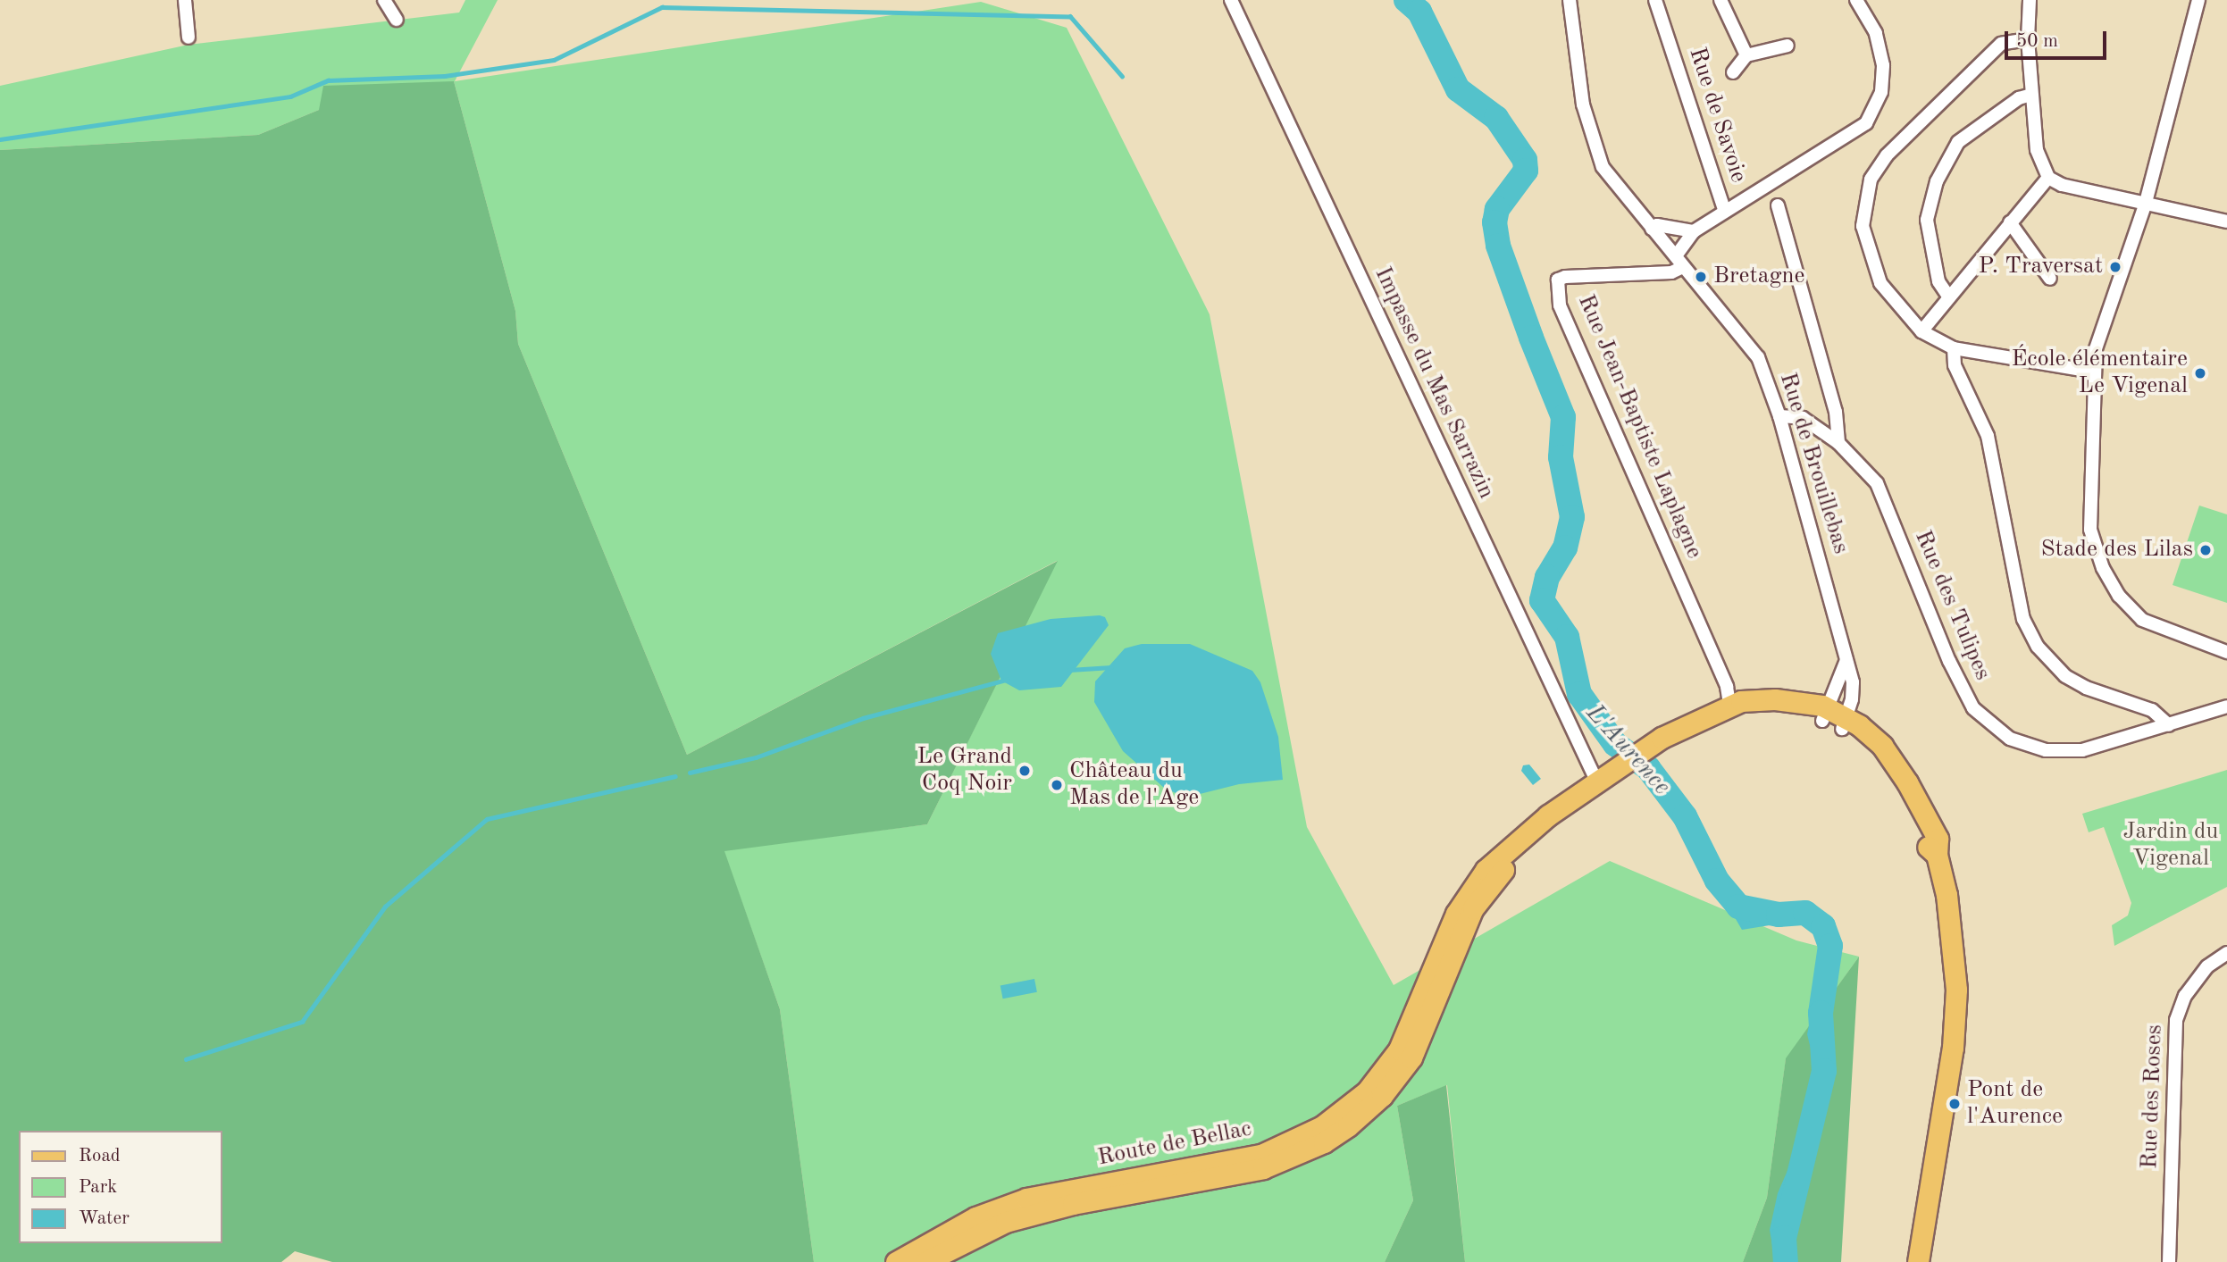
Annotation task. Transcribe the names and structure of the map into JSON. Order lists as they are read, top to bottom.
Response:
{
  "streets": {
    "main road": ["Route de Bellac"],
    "street": [
      "Rue de Savoie",
      "Impasse du Mas Sarrazin",
      "Rue Jean-Baptiste Laplagne",
      "Rue de Brouillebas",
      "Rue des Tulipes",
      "Rue des Roses"
    ]
  },
  "crossings": [
    ["Rue de Savoie", "Rue Jean-Baptiste Laplagne"],
    ["Rue de Savoie", "Rue de Brouillebas"],
    ["Impasse du Mas Sarrazin", "Route de Bellac"],
    ["Rue Jean-Baptiste Laplagne", "Rue de Brouillebas"],
    ["Rue Jean-Baptiste Laplagne", "Route de Bellac"],
    ["Rue de Brouillebas", "Rue des Tulipes"]
  ],
  "water": ["L'Aurence"],
  "parks": ["Jardin du Vigenal"],
  "places": [
    "P. Traversat",
    "Bretagne",
    "École élémentaire Le Vigenal",
    "Stade des Lilas",
    "Le Grand Coq Noir",
    "Château du Mas de l'Age",
    "Pont de l'Aurence"
  ],
  "legend": ["Road", "Park", "Water"],
  "scale_bar": "50 m"
}
